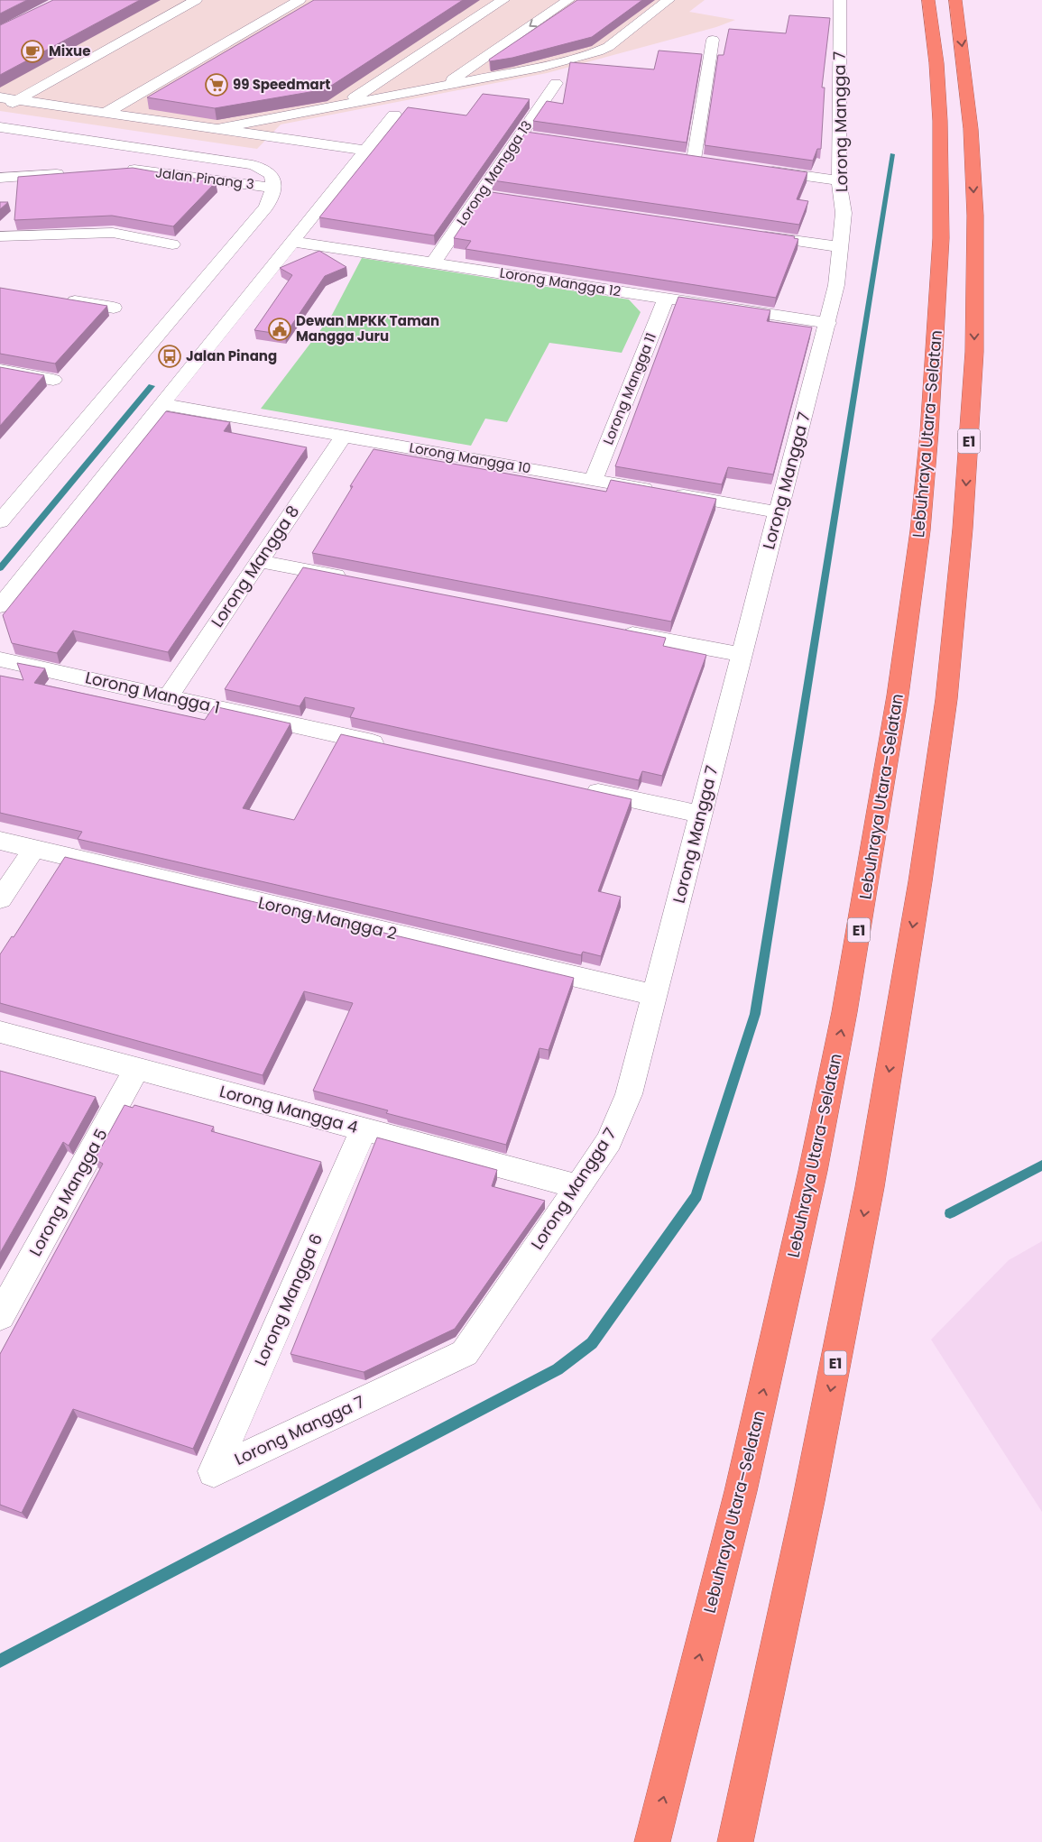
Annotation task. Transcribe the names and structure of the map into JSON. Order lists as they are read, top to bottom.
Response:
{
  "streets": {
    "highway": ["Lebuhraya Utara–Selatan", "E1"],
    "street": [
      "Lorong Mangga 7",
      "Lorong Mangga 13",
      "Jalan Pinang 3",
      "Lorong Mangga 12",
      "Lorong Mangga 11",
      "Lorong Mangga 10",
      "Lorong Mangga 8",
      "Lorong Mangga 1",
      "Lorong Mangga 2",
      "Lorong Mangga 4",
      "Lorong Mangga 5",
      "Lorong Mangga 6"
    ]
  },
  "crossings": [
    ["Lorong Mangga 7", "Lorong Mangga 12"],
    ["Lorong Mangga 7", "Lorong Mangga 10"],
    ["Lorong Mangga 7", "Lorong Mangga 2"],
    ["Lorong Mangga 7", "Lorong Mangga 4"],
    ["Lorong Mangga 7", "Lorong Mangga 6"],
    ["Lorong Mangga 13", "Lorong Mangga 12"],
    ["Lorong Mangga 12", "Lorong Mangga 11"],
    ["Lorong Mangga 11", "Lorong Mangga 10"],
    ["Lorong Mangga 10", "Lorong Mangga 8"],
    ["Lorong Mangga 8", "Lorong Mangga 1"],
    ["Lorong Mangga 4", "Lorong Mangga 5"],
    ["Lorong Mangga 4", "Lorong Mangga 6"]
  ],
  "places": {
    "cafe": ["Mixue"],
    "supermarket": ["99 Speedmart"],
    "public building": ["Dewan MPKK Taman Mangga Juru"],
    "bus stop": ["Jalan Pinang"]
  }
}
